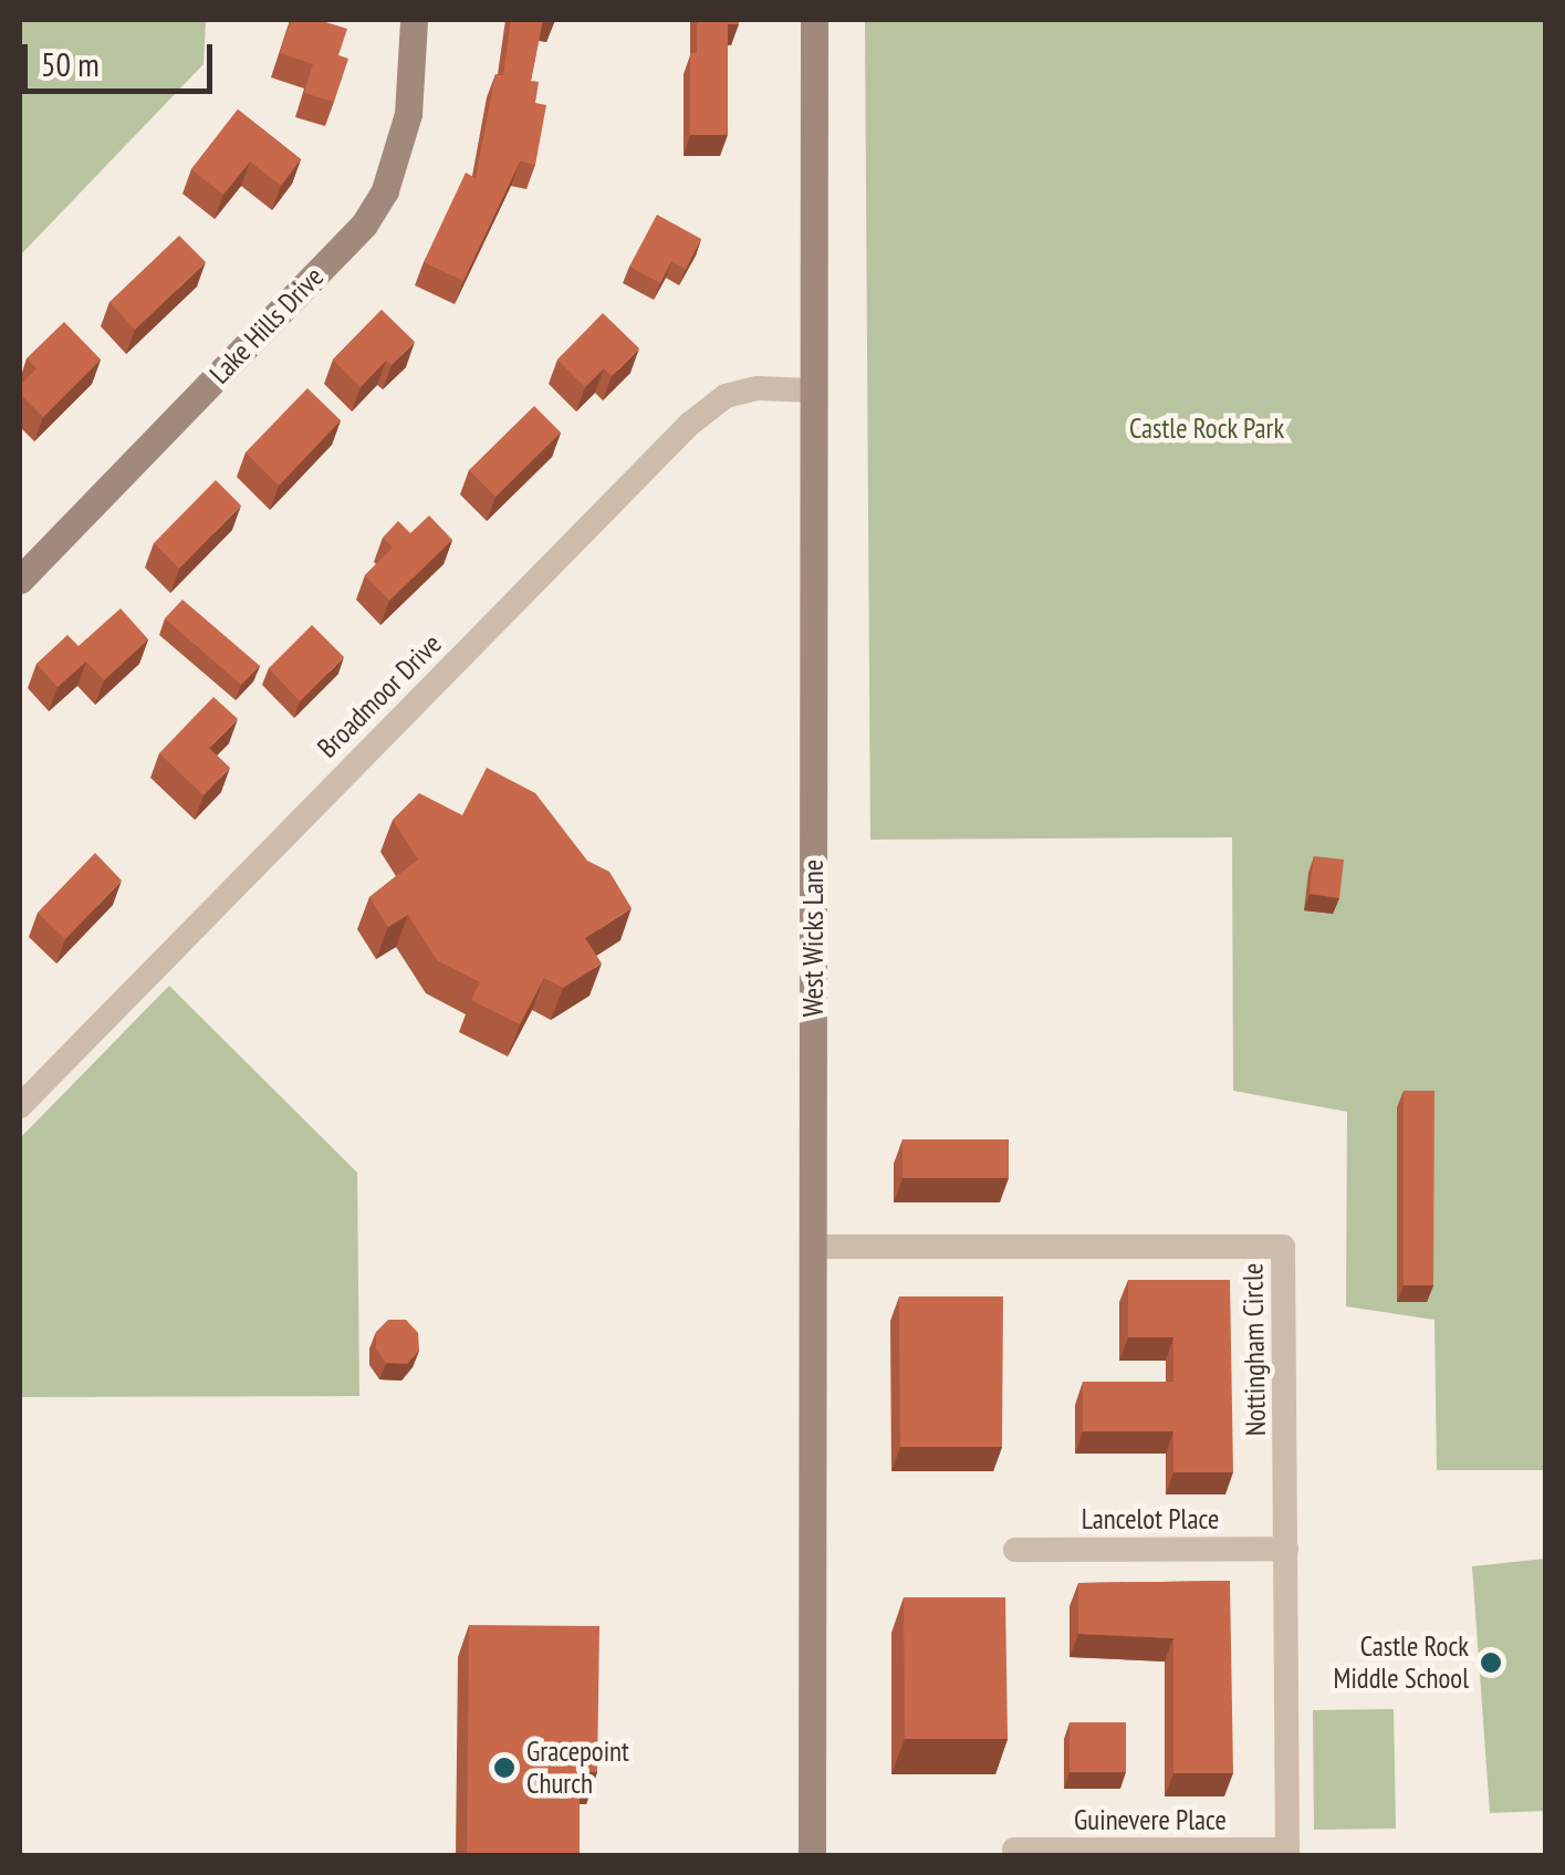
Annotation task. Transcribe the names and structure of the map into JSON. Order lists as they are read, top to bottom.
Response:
{
  "streets": {
    "main road": ["Lake Hills Drive", "West Wicks Lane"],
    "street": [
      "Broadmoor Drive",
      "Nottingham Circle",
      "Lancelot Place",
      "Guinevere Place"
    ]
  },
  "crossings": [
    ["Broadmoor Drive", "West Wicks Lane"],
    ["West Wicks Lane", "Nottingham Circle"],
    ["Nottingham Circle", "Lancelot Place"],
    ["Nottingham Circle", "Guinevere Place"]
  ],
  "parks": ["Castle Rock Park"],
  "places": ["Castle Rock Middle School", "Gracepoint Church"],
  "scale_bar": "50 m"
}
